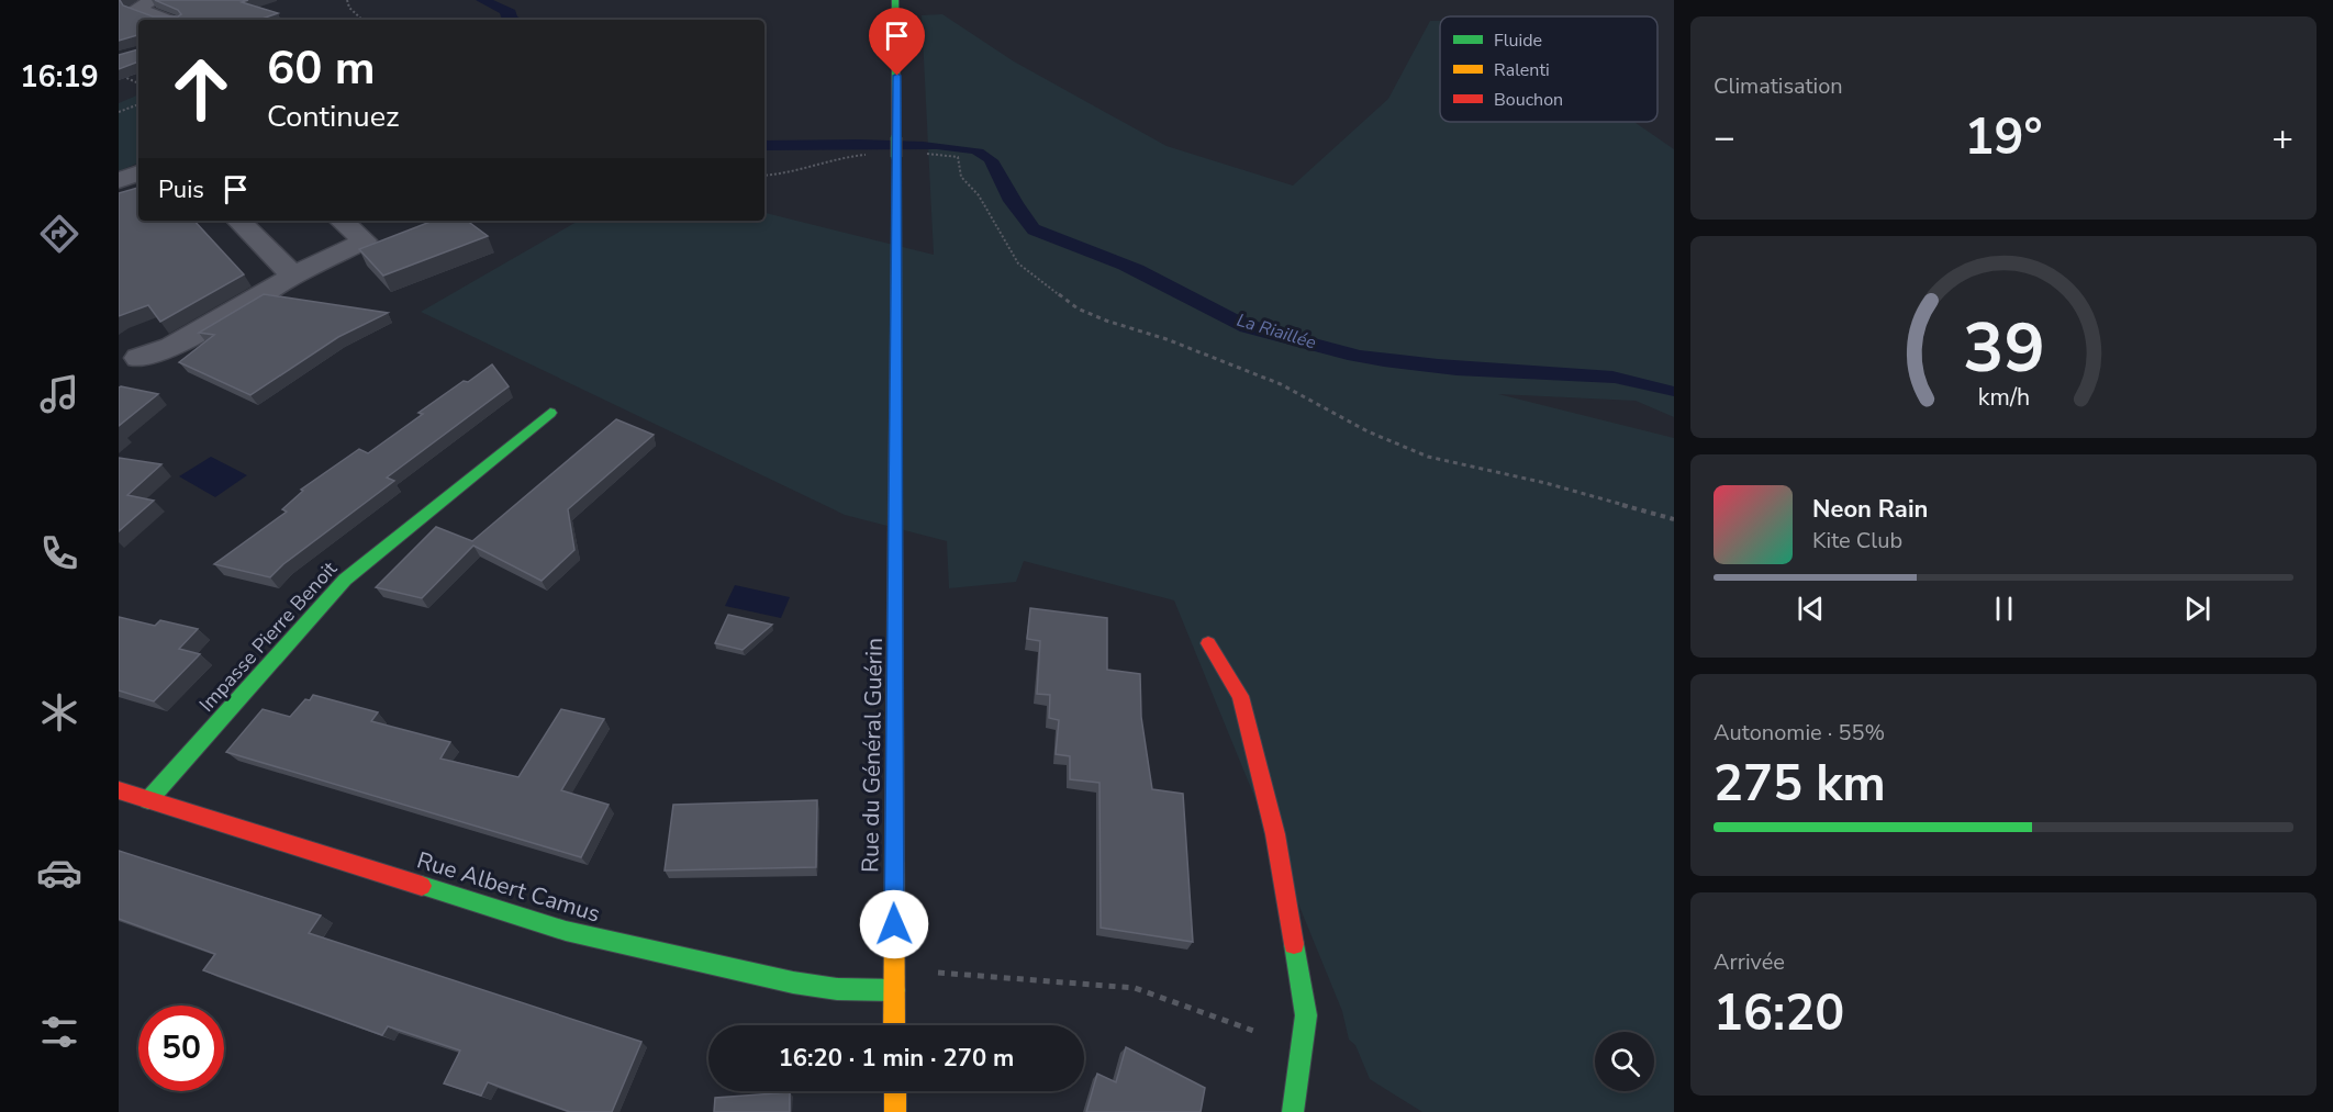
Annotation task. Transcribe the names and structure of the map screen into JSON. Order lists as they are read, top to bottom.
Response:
{
  "streets": {
    "main road": ["Impasse Pierre Benoit", "Rue du Général Guérin", "Rue Albert Camus"]
  },
  "crossings": [
    ["Impasse Pierre Benoit", "Rue Albert Camus"],
    ["Rue du Général Guérin", "Rue Albert Camus"]
  ],
  "water": ["La Riaillée"],
  "legend": ["Fluide", "Ralenti", "Bouchon"],
  "page": {
    "tabs": "16:19",
    "tile": [
      "Climatisation",
      ["Autonomie · 55%", "275 km"],
      ["Arrivée", "16:20"]
    ],
    "turn": ["60 m", "Continuez"],
    "heat": ["−", "19°", "+"],
    "then": "Puis",
    "song": ["Neon Rain", "Kite Club"],
    "limit": "50",
    "trip": "16:20 · 1 min · 270 m",
    "gauge": ["39", "km/h"]
  }
}
